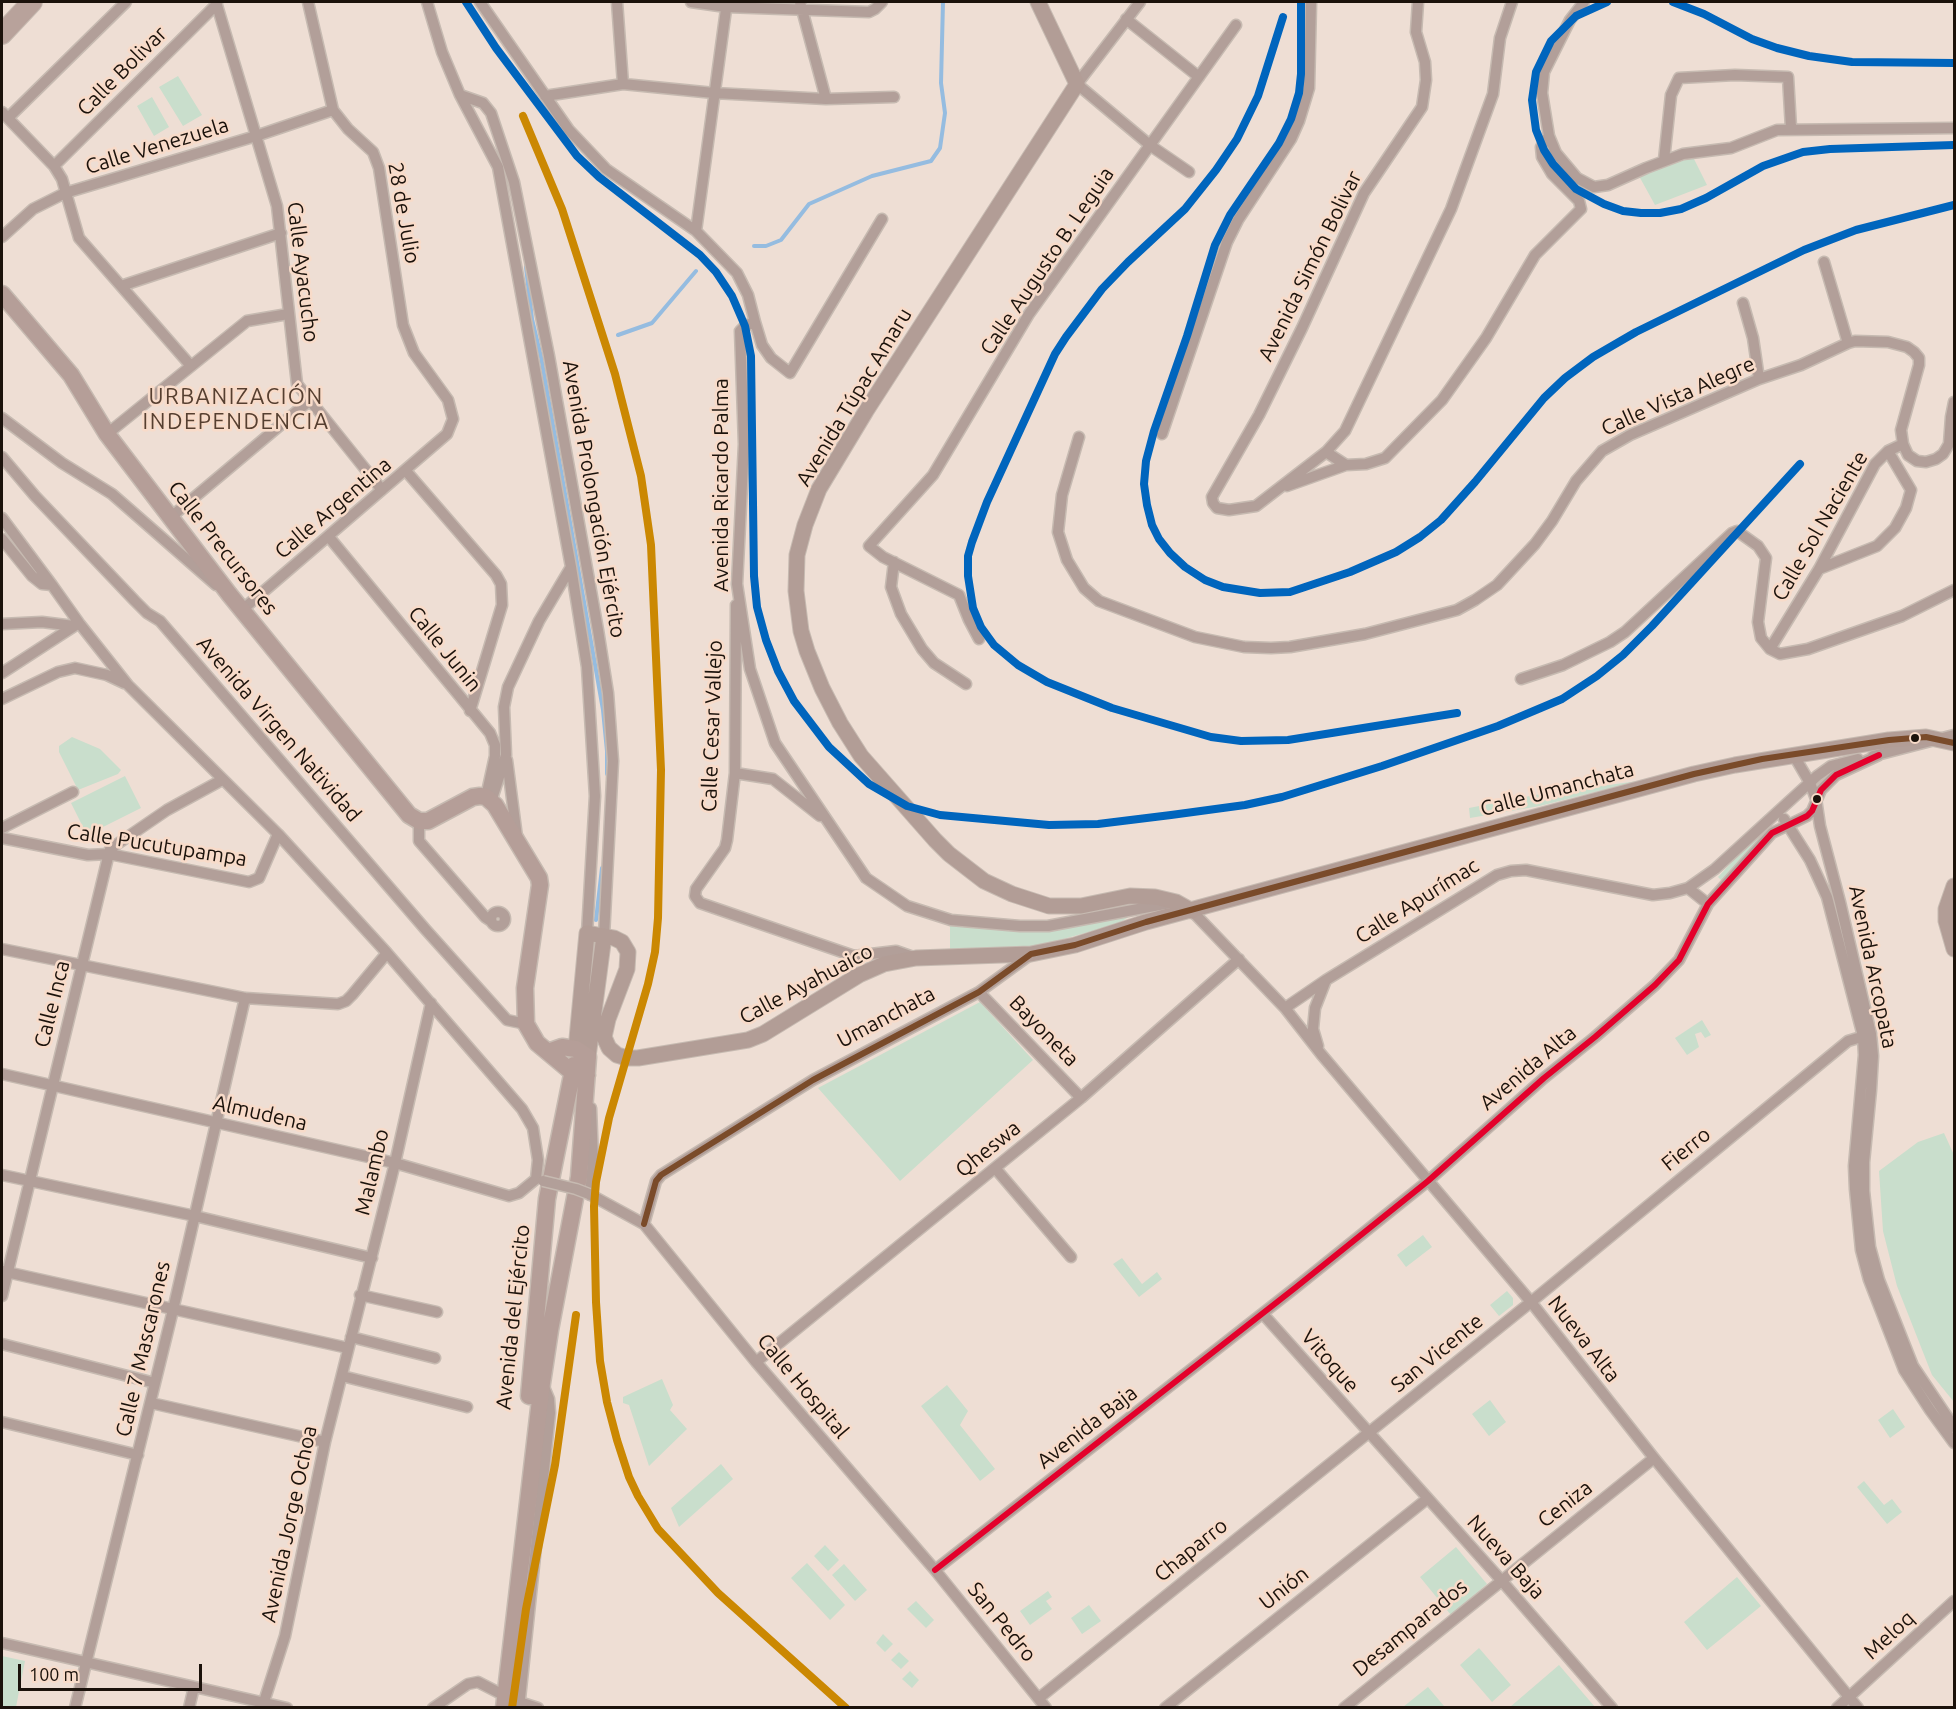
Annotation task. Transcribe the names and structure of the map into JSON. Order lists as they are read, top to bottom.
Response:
{
  "streets": {
    "main road": [
      "Avenida Túpac Amaru",
      "Calle Precursores",
      "Calle Umanchata",
      "Calle Ayahuaico",
      "Umanchata",
      "Avenida del Ejército"
    ],
    "street": [
      "Calle Bolivar",
      "Calle Venezuela",
      "28 de Julio",
      "Calle Augusto B. Leguia",
      "Avenida Simón Bolivar",
      "Calle Ayacucho",
      "Calle Vista Alegre",
      "Avenida Ricardo Palma",
      "Avenida Prolongación Ejército",
      "Calle Argentina",
      "Calle Sol Naciente",
      "Calle Junin",
      "Calle Cesar Vallejo",
      "Avenida Virgen Natividad",
      "Calle Pucutupampa",
      "Calle Apurímac",
      "Avenida Arcopata",
      "Calle Inca",
      "Bayoneta",
      "Avenida Alta",
      "Almudena",
      "Qheswa",
      "Fierro",
      "Malambo",
      "Nueva Alta",
      "Calle 7 Mascarones",
      "San Vicente",
      "Vitoque",
      "Calle Hospital",
      "Avenida Baja",
      "Ceniza",
      "Avenida Jorge Ochoa",
      "Chaparro",
      "Nueva Baja",
      "Unión",
      "San Pedro",
      "Desamparados",
      "Meloq"
    ]
  },
  "crossings": [
    ["Calle Bolivar", "Calle Ayacucho"],
    ["Calle Venezuela", "28 de Julio"],
    ["Calle Venezuela", "Calle Ayacucho"],
    ["28 de Julio", "Calle Argentina"],
    ["Calle Ayacucho", "Calle Argentina"],
    ["Calle Vista Alegre", "Calle Sol Naciente"],
    ["Avenida Túpac Amaru", "Avenida Ricardo Palma"],
    ["Avenida Túpac Amaru", "Calle Umanchata"],
    ["Avenida Túpac Amaru", "Umanchata"],
    ["Avenida Túpac Amaru", "Nueva Alta"],
    ["Avenida Ricardo Palma", "Calle Cesar Vallejo"],
    ["Avenida Prolongación Ejército", "Calle Ayahuaico"],
    ["Avenida Prolongación Ejército", "Avenida del Ejército"],
    ["Calle Argentina", "Calle Precursores"],
    ["Calle Argentina", "Calle Junin"],
    ["Calle Cesar Vallejo", "Calle Ayahuaico"],
    ["Calle Umanchata", "Calle Apurímac"],
    ["Calle Umanchata", "Avenida Arcopata"],
    ["Calle Umanchata", "Umanchata"],
    ["Calle Umanchata", "Nueva Alta"],
    ["Calle Pucutupampa", "Calle Inca"],
    ["Calle Apurímac", "Avenida Arcopata"],
    ["Calle Apurímac", "Avenida Alta"],
    ["Calle Apurímac", "Nueva Alta"],
    ["Avenida Arcopata", "Avenida Alta"],
    ["Avenida Arcopata", "Fierro"],
    ["Calle Ayahuaico", "Umanchata"],
    ["Calle Ayahuaico", "Avenida del Ejército"],
    ["Calle Inca", "Almudena"],
    ["Umanchata", "Bayoneta"],
    ["Umanchata", "Nueva Alta"],
    ["Umanchata", "Calle Hospital"],
    ["Bayoneta", "Qheswa"],
    ["Avenida Alta", "Nueva Alta"],
    ["Avenida Alta", "Vitoque"],
    ["Avenida Alta", "Avenida Baja"],
    ["Almudena", "Malambo"],
    ["Almudena", "Calle 7 Mascarones"],
    ["Qheswa", "Nueva Alta"],
    ["Qheswa", "Calle Hospital"],
    ["Fierro", "Nueva Alta"],
    ["Fierro", "San Vicente"],
    ["Malambo", "Avenida Jorge Ochoa"],
    ["Nueva Alta", "San Vicente"],
    ["Nueva Alta", "Ceniza"],
    ["Nueva Alta", "Meloq"],
    ["San Vicente", "Vitoque"],
    ["San Vicente", "Chaparro"],
    ["San Vicente", "Nueva Baja"],
    ["Vitoque", "Avenida Baja"],
    ["Vitoque", "Chaparro"],
    ["Vitoque", "Nueva Baja"],
    ["Calle Hospital", "Avenida Baja"],
    ["Calle Hospital", "San Pedro"],
    ["Avenida Baja", "San Pedro"],
    ["Ceniza", "Nueva Baja"],
    ["Ceniza", "Desamparados"],
    ["Chaparro", "Nueva Baja"],
    ["Chaparro", "San Pedro"],
    ["Nueva Baja", "Unión"],
    ["Nueva Baja", "Desamparados"]
  ],
  "districts": ["URBANIZACIÓN INDEPENDENCIA"],
  "scale_bar": "100 m"
}
